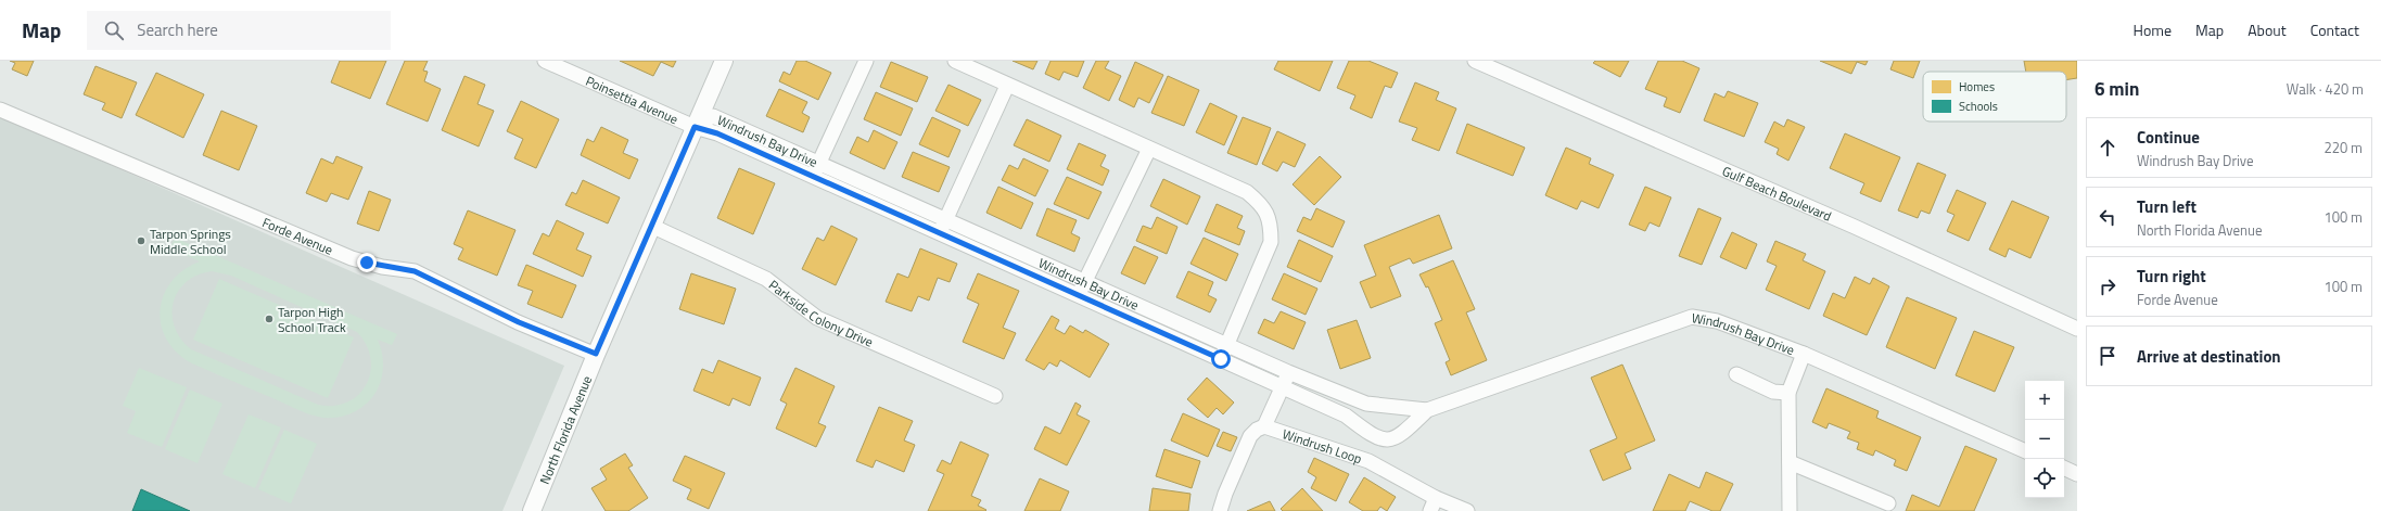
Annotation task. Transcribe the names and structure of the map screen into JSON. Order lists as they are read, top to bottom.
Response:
{
  "streets": {
    "street": [
      "Poinsettia Avenue",
      "Windrush Bay Drive",
      "Gulf Beach Boulevard",
      "Forde Avenue",
      "Parkside Colony Drive",
      "North Florida Avenue",
      "Windrush Loop"
    ]
  },
  "crossings": [
    ["Poinsettia Avenue", "Windrush Bay Drive"],
    ["Poinsettia Avenue", "North Florida Avenue"],
    ["Windrush Bay Drive", "North Florida Avenue"],
    ["Forde Avenue", "North Florida Avenue"],
    ["Parkside Colony Drive", "North Florida Avenue"]
  ],
  "places": ["Tarpon Springs Middle School", "Tarpon High School Track"],
  "legend": ["Homes", "Schools"],
  "page": {
    "header": "Map",
    "search": "Search here",
    "nav": [
      "Home",
      "Map",
      "About",
      "Contact"
    ],
    "heading": ["6 min", "Walk · 420 m"],
    "list": [
      ["Continue", "Windrush Bay Drive", "220 m"],
      ["Turn left", "North Florida Avenue", "100 m"],
      ["Turn right", "Forde Avenue", "100 m"],
      "Arrive at destination"
    ],
    "map_buttons": ["+", "−"]
  }
}
